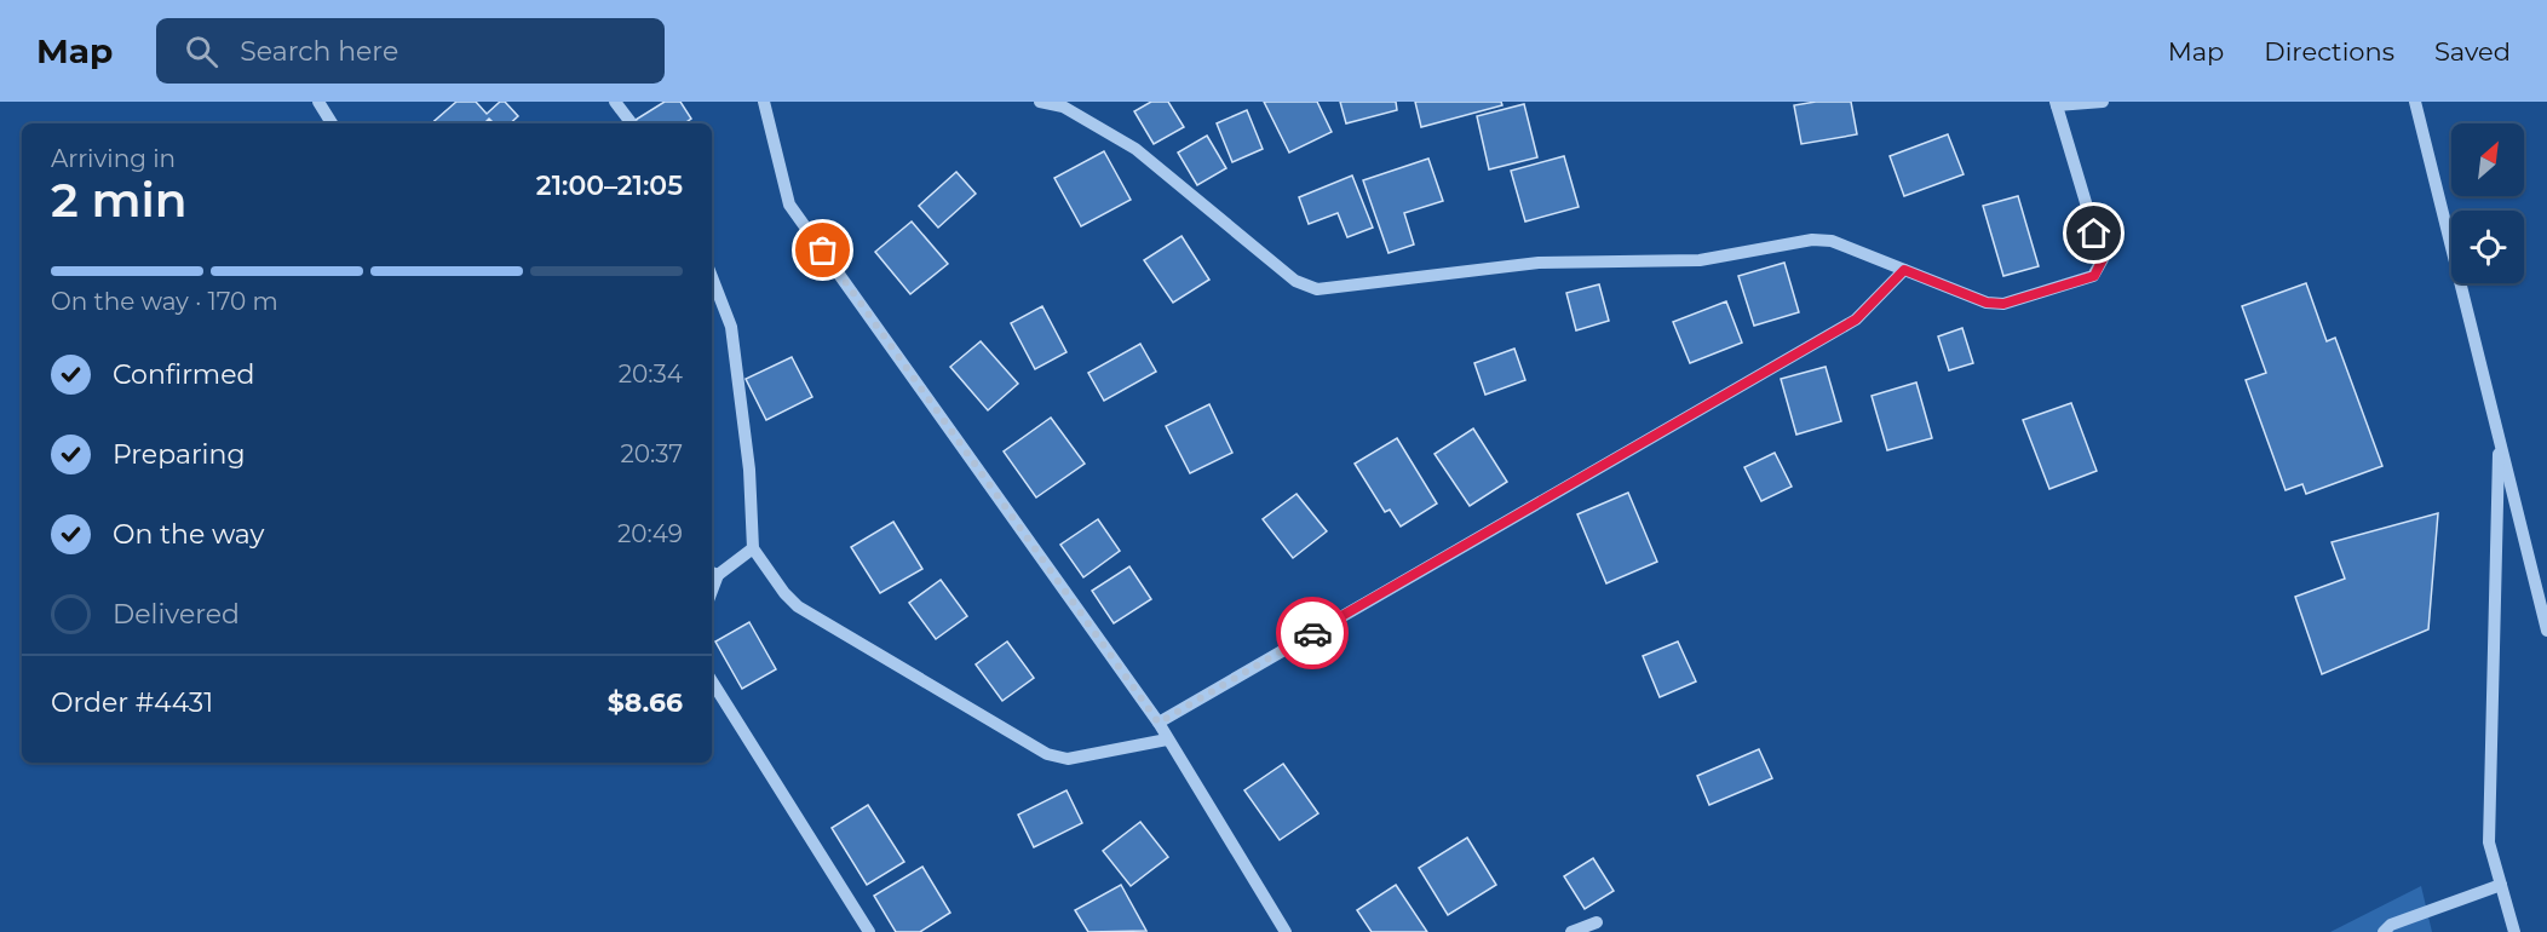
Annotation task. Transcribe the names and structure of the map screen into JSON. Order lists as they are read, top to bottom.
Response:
{
  "north": "top right",
  "page": {
    "header": "Map",
    "search": "Search here",
    "nav": ["Map", "Directions", "Saved"],
    "heading": ["2 min", "Arriving in", "21:00–21:05"],
    "panel": ["Order #4431", "$8.66"],
    "bar": "On the way · 170 m",
    "list": [
      ["Confirmed", "20:34"],
      ["Preparing", "20:37"],
      ["On the way", "20:49"],
      "Delivered"
    ]
  }
}
